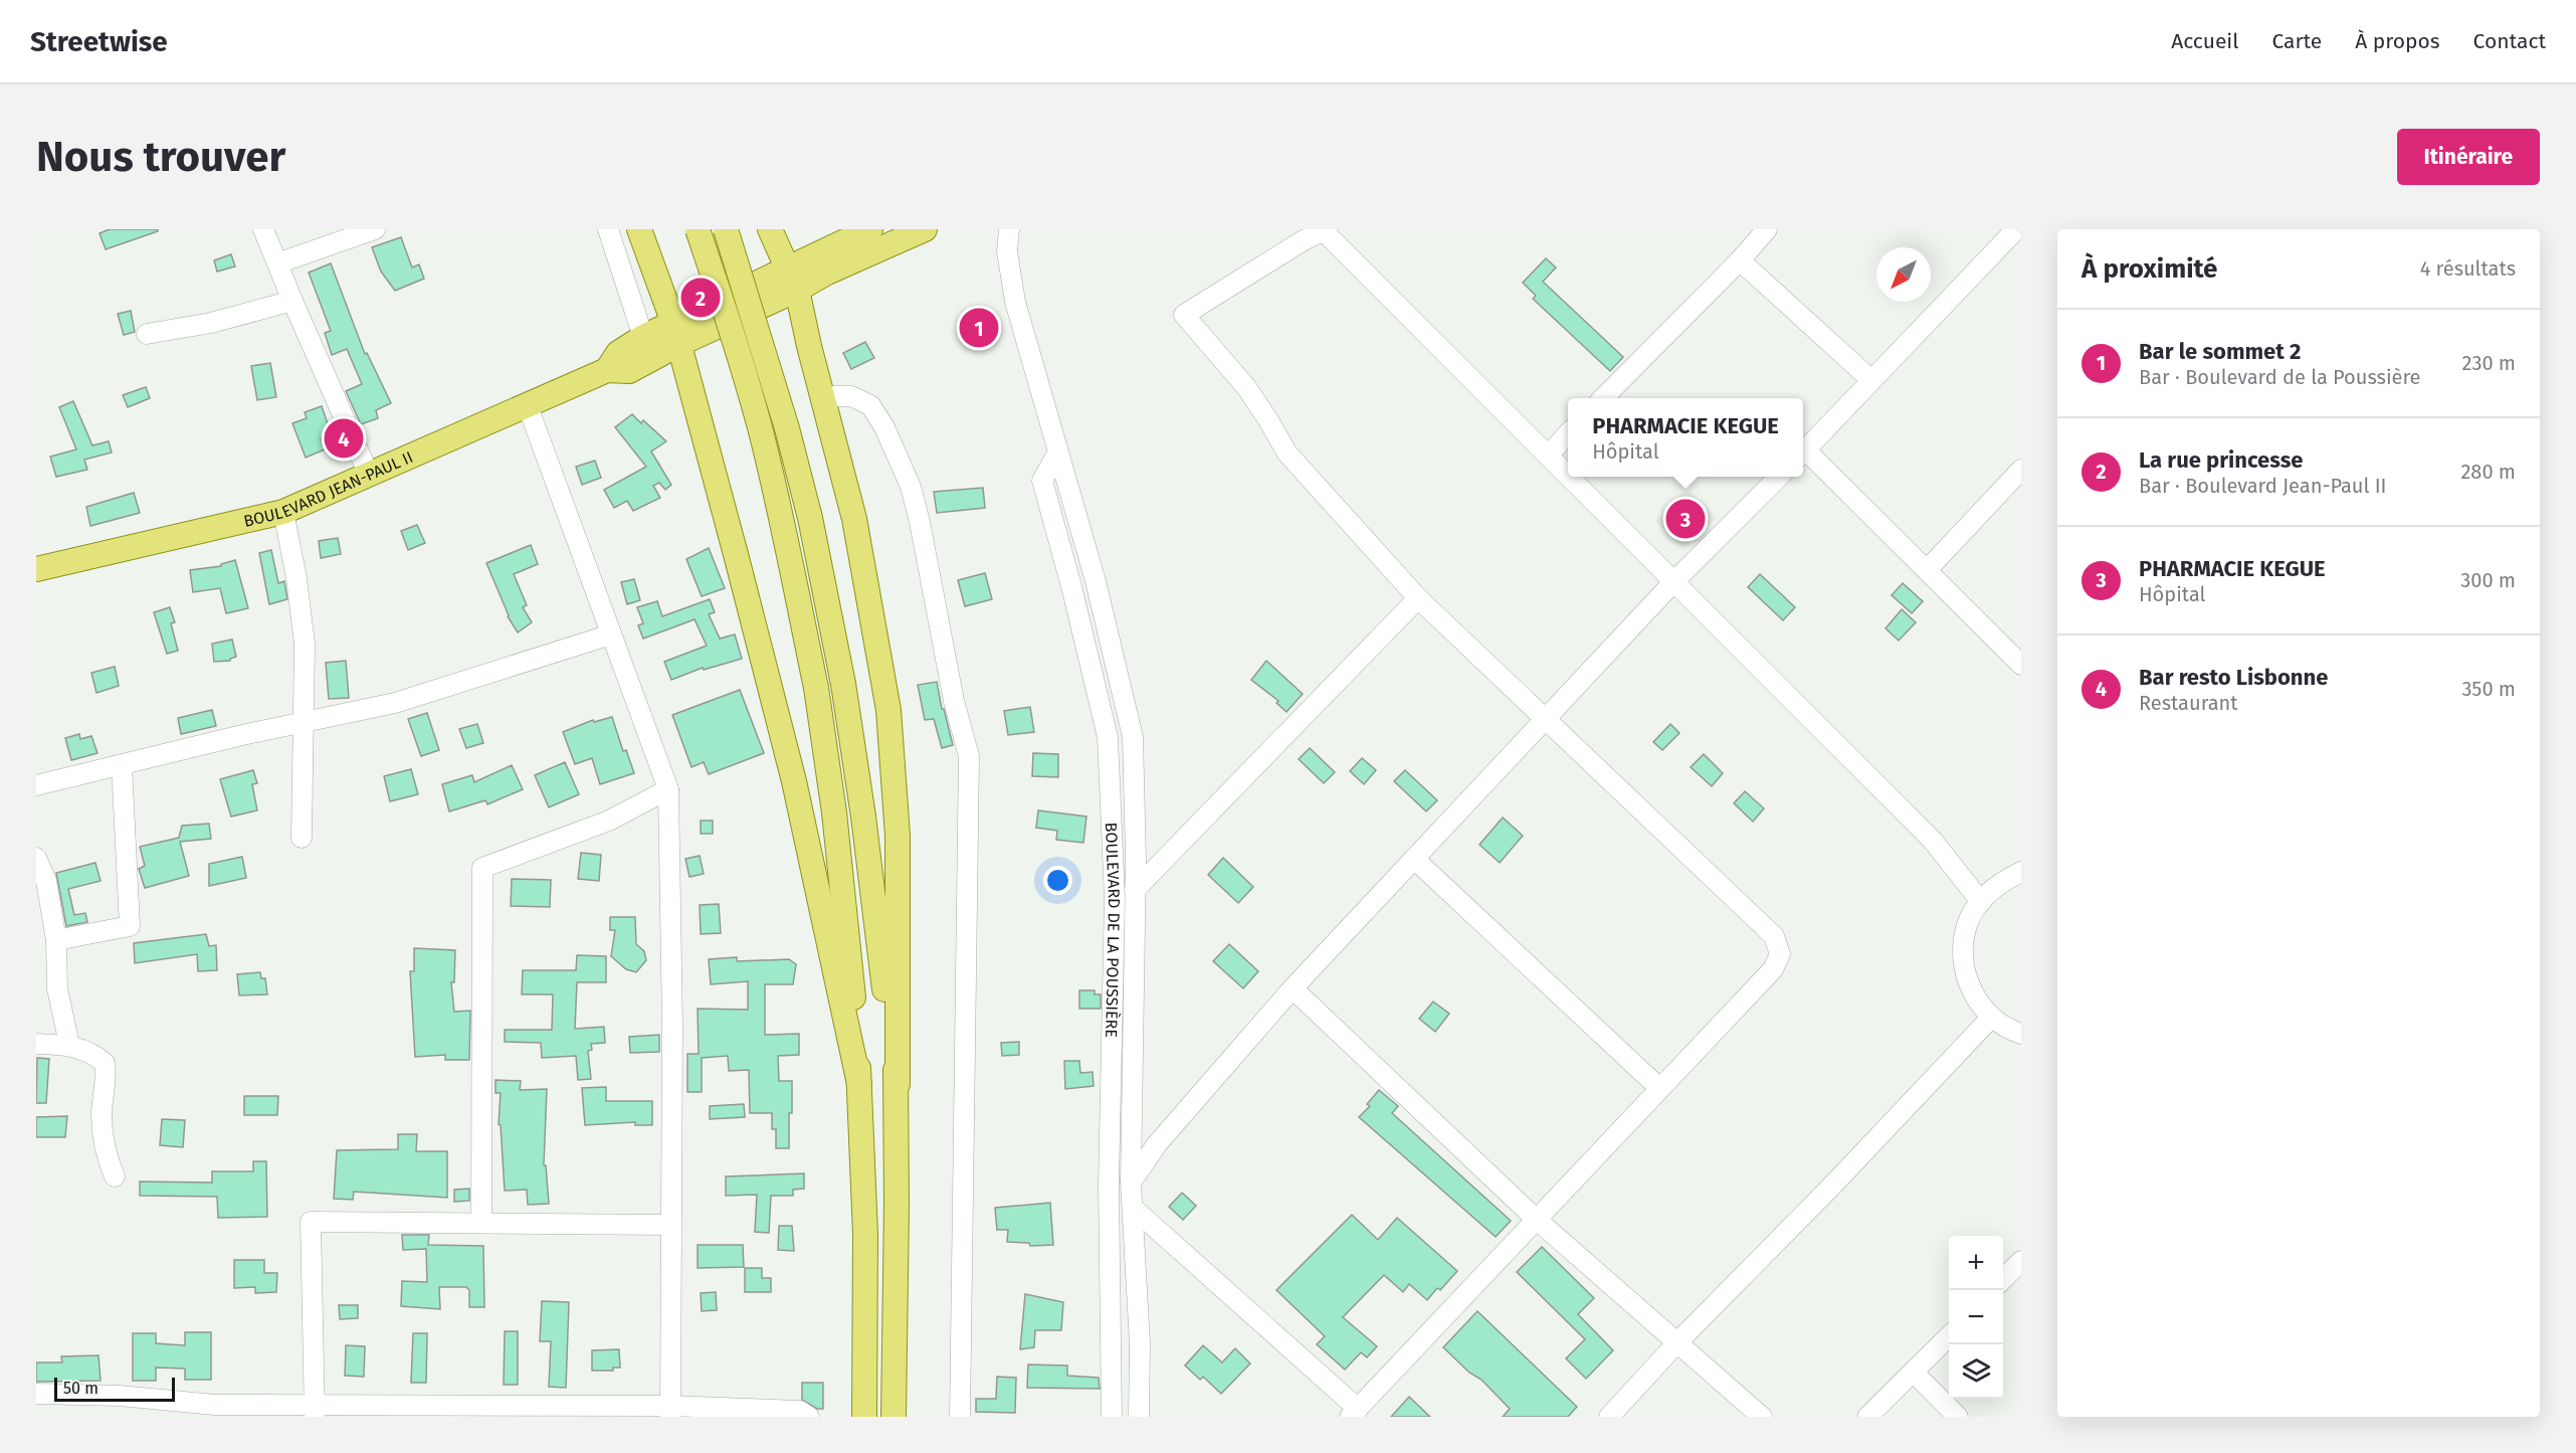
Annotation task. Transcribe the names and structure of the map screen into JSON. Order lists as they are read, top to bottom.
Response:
{
  "streets": {
    "main road": ["BOULEVARD JEAN-PAUL II"],
    "street": ["BOULEVARD DE LA POUSSIÈRE"]
  },
  "scale_bar": "50 m",
  "north": "bottom left",
  "page": {
    "header": "Streetwise",
    "nav": [
      "Accueil",
      "Carte",
      "À propos",
      "Contact"
    ],
    "buttons": "Itinéraire",
    "title": "Nous trouver",
    "heading": ["À proximité", "4 résultats"],
    "pins": [
      "2",
      "1",
      "4",
      "3"
    ],
    "list": [
      {
        "mark": "1",
        "name": "Bar le sommet 2",
        "note": "Bar · Boulevard de la Poussière",
        "value": "230 m"
      },
      {
        "mark": "2",
        "name": "La rue princesse",
        "note": "Bar · Boulevard Jean-Paul II",
        "value": "280 m"
      },
      {
        "mark": "3",
        "name": "PHARMACIE KEGUE",
        "note": "Hôpital",
        "value": "300 m"
      },
      {
        "mark": "4",
        "name": "Bar resto Lisbonne",
        "note": "Restaurant",
        "value": "350 m"
      }
    ],
    "popup": ["PHARMACIE KEGUE", "Hôpital"],
    "map_buttons": ["+", "−"],
    "scale": "50 m"
  }
}
